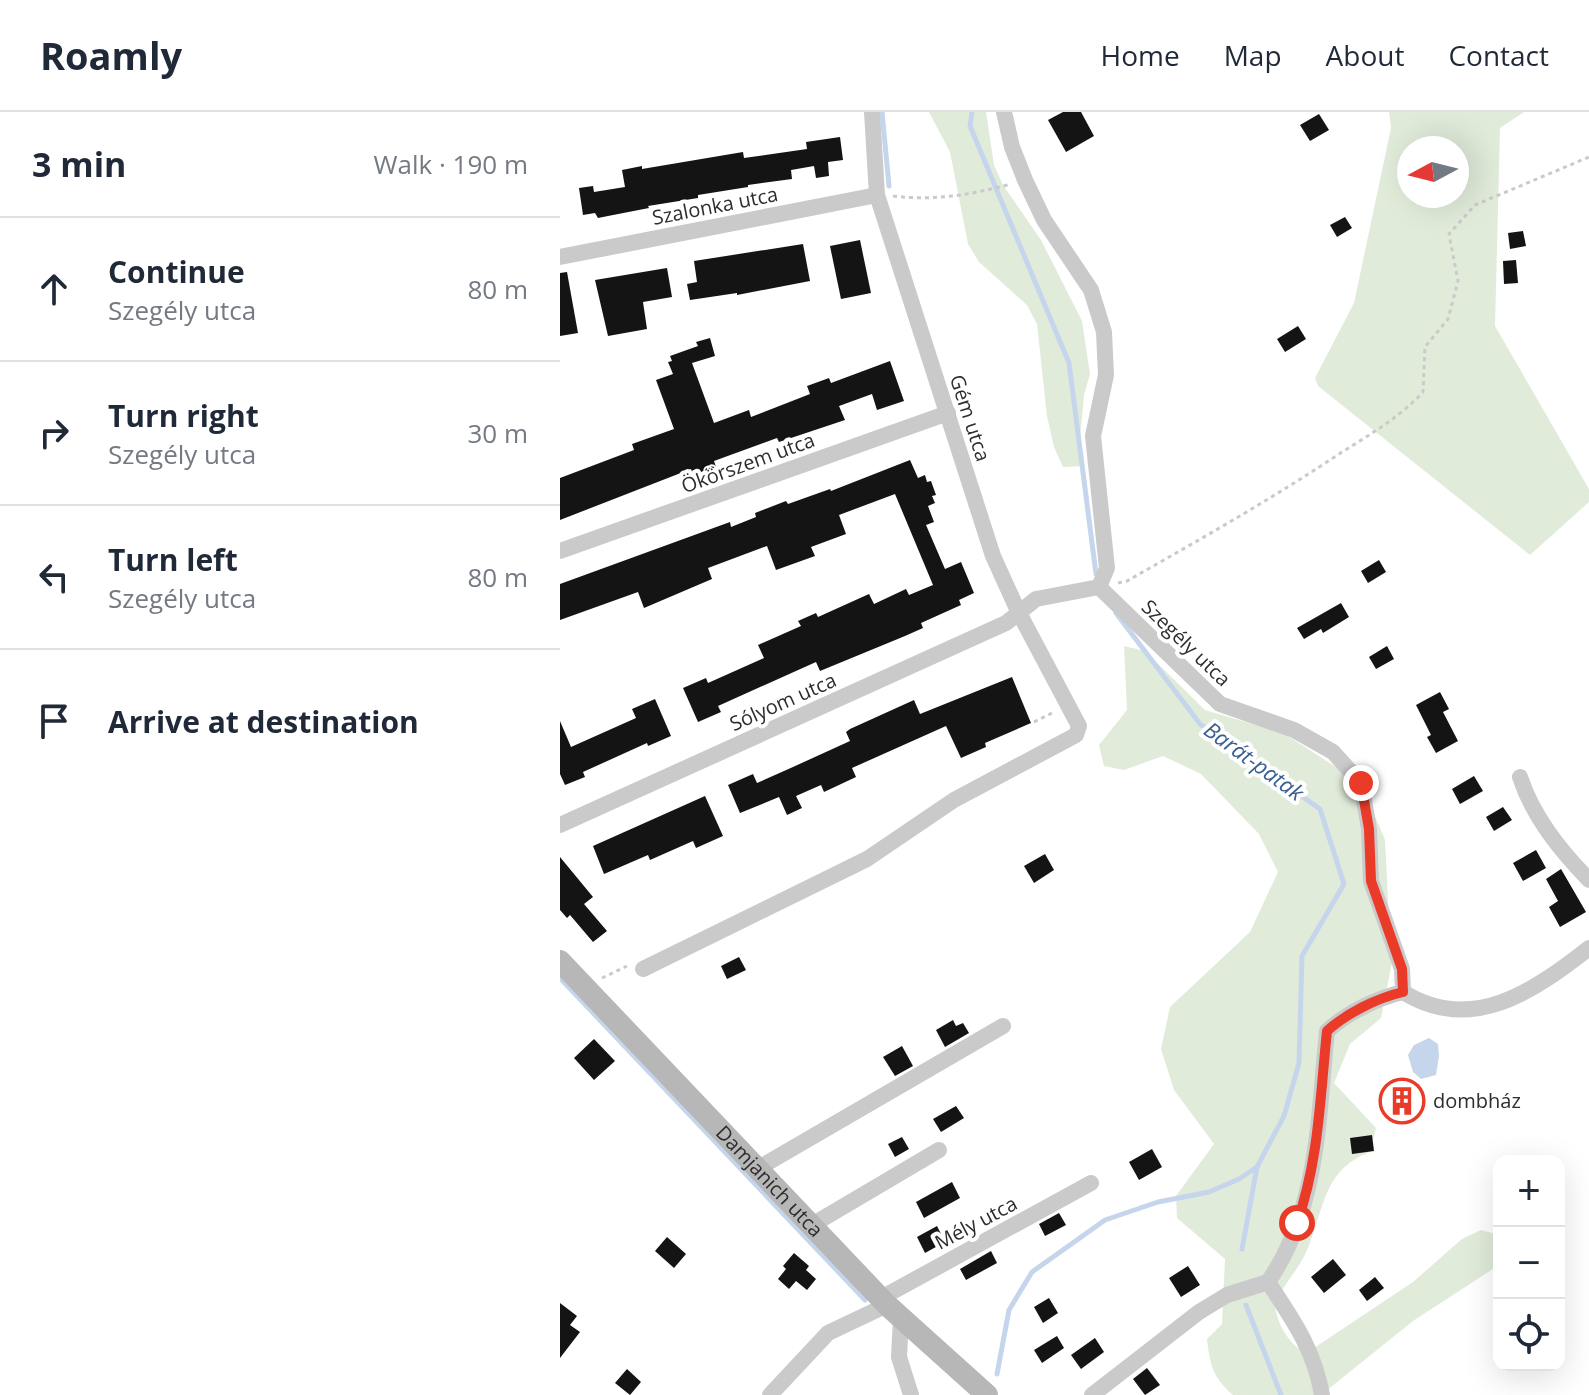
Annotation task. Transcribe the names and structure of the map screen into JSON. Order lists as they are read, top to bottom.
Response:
{
  "streets": {
    "main road": ["Damjanich utca"],
    "street": [
      "Szalonka utca",
      "Gém utca",
      "Ökörszem utca",
      "Szegély utca",
      "Sólyom utca",
      "Mély utca"
    ]
  },
  "crossings": [
    ["Szalonka utca", "Gém utca"],
    ["Gém utca", "Ökörszem utca"],
    ["Gém utca", "Sólyom utca"],
    ["Szegély utca", "Sólyom utca"],
    ["Damjanich utca", "Mély utca"]
  ],
  "water": ["Barát-patak"],
  "places": {
    "building": ["dombház"]
  },
  "north": "left",
  "page": {
    "header": "Roamly",
    "nav": [
      "Home",
      "Map",
      "About",
      "Contact"
    ],
    "heading": ["3 min", "Walk · 190 m"],
    "list": [
      ["Continue", "Szegély utca", "80 m"],
      ["Turn right", "Szegély utca", "30 m"],
      ["Turn left", "Szegély utca", "80 m"],
      "Arrive at destination"
    ],
    "map_buttons": ["+", "−"]
  }
}
